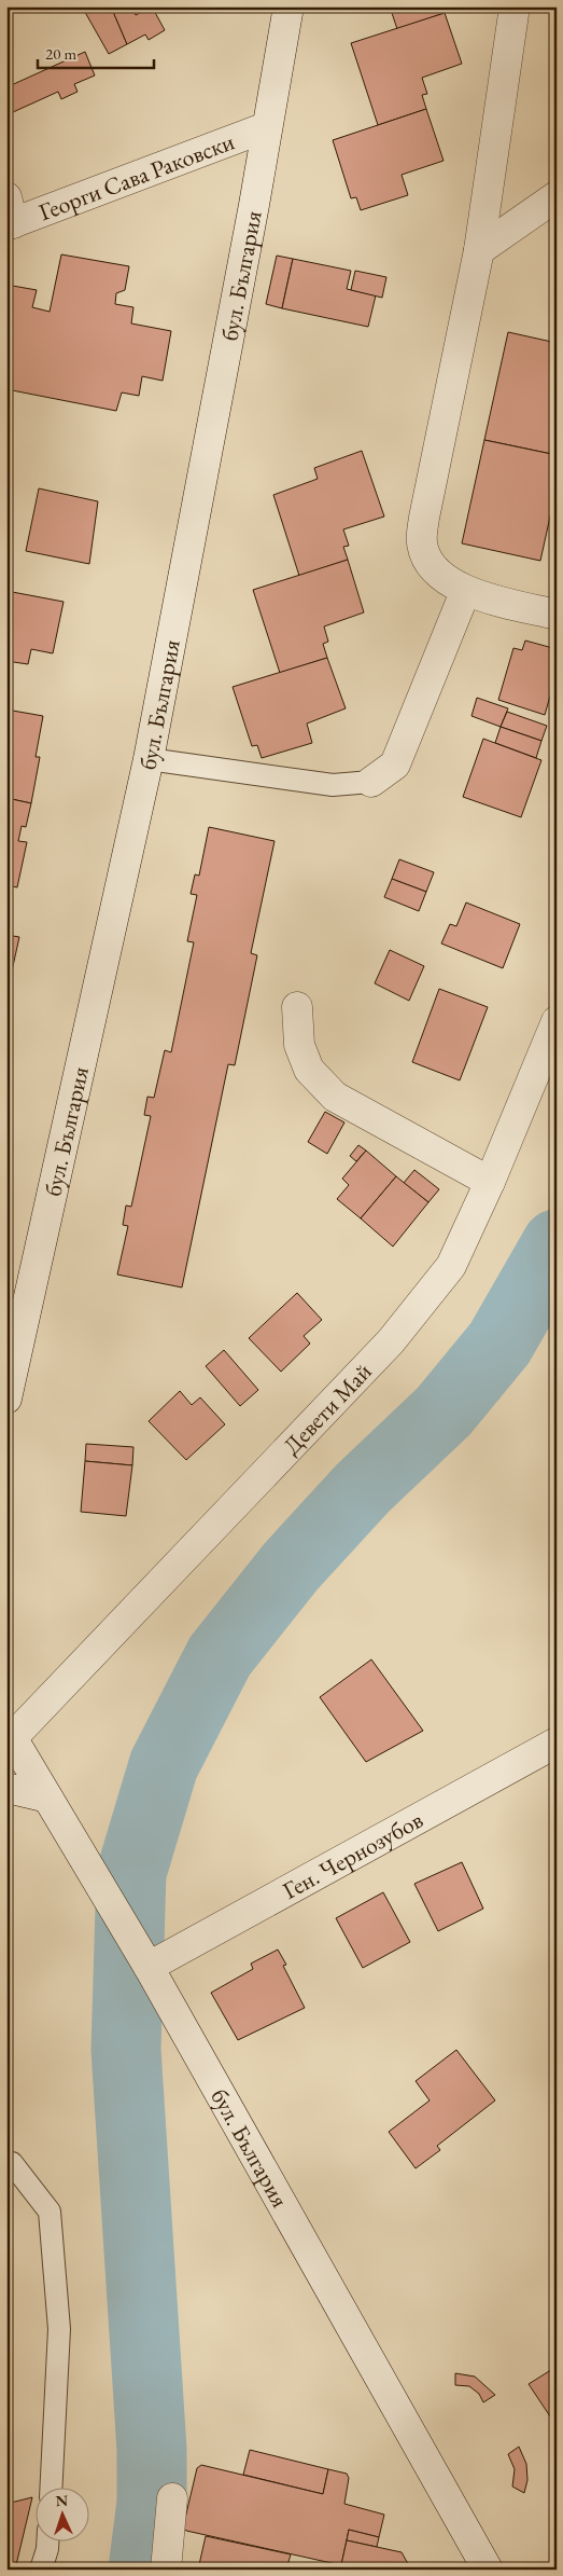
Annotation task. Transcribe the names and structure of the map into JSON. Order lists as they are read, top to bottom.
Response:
{
  "streets": {
    "street": [
      "Георги Сава Раковски",
      "бул. България",
      "Девети Май",
      "Ген. Чернозубов"
    ]
  },
  "crossings": [
    ["Георги Сава Раковски", "бул. България"],
    ["бул. България", "Девети Май"],
    ["бул. България", "Ген. Чернозубов"]
  ],
  "scale_bar": "20 m",
  "north": "top"
}
